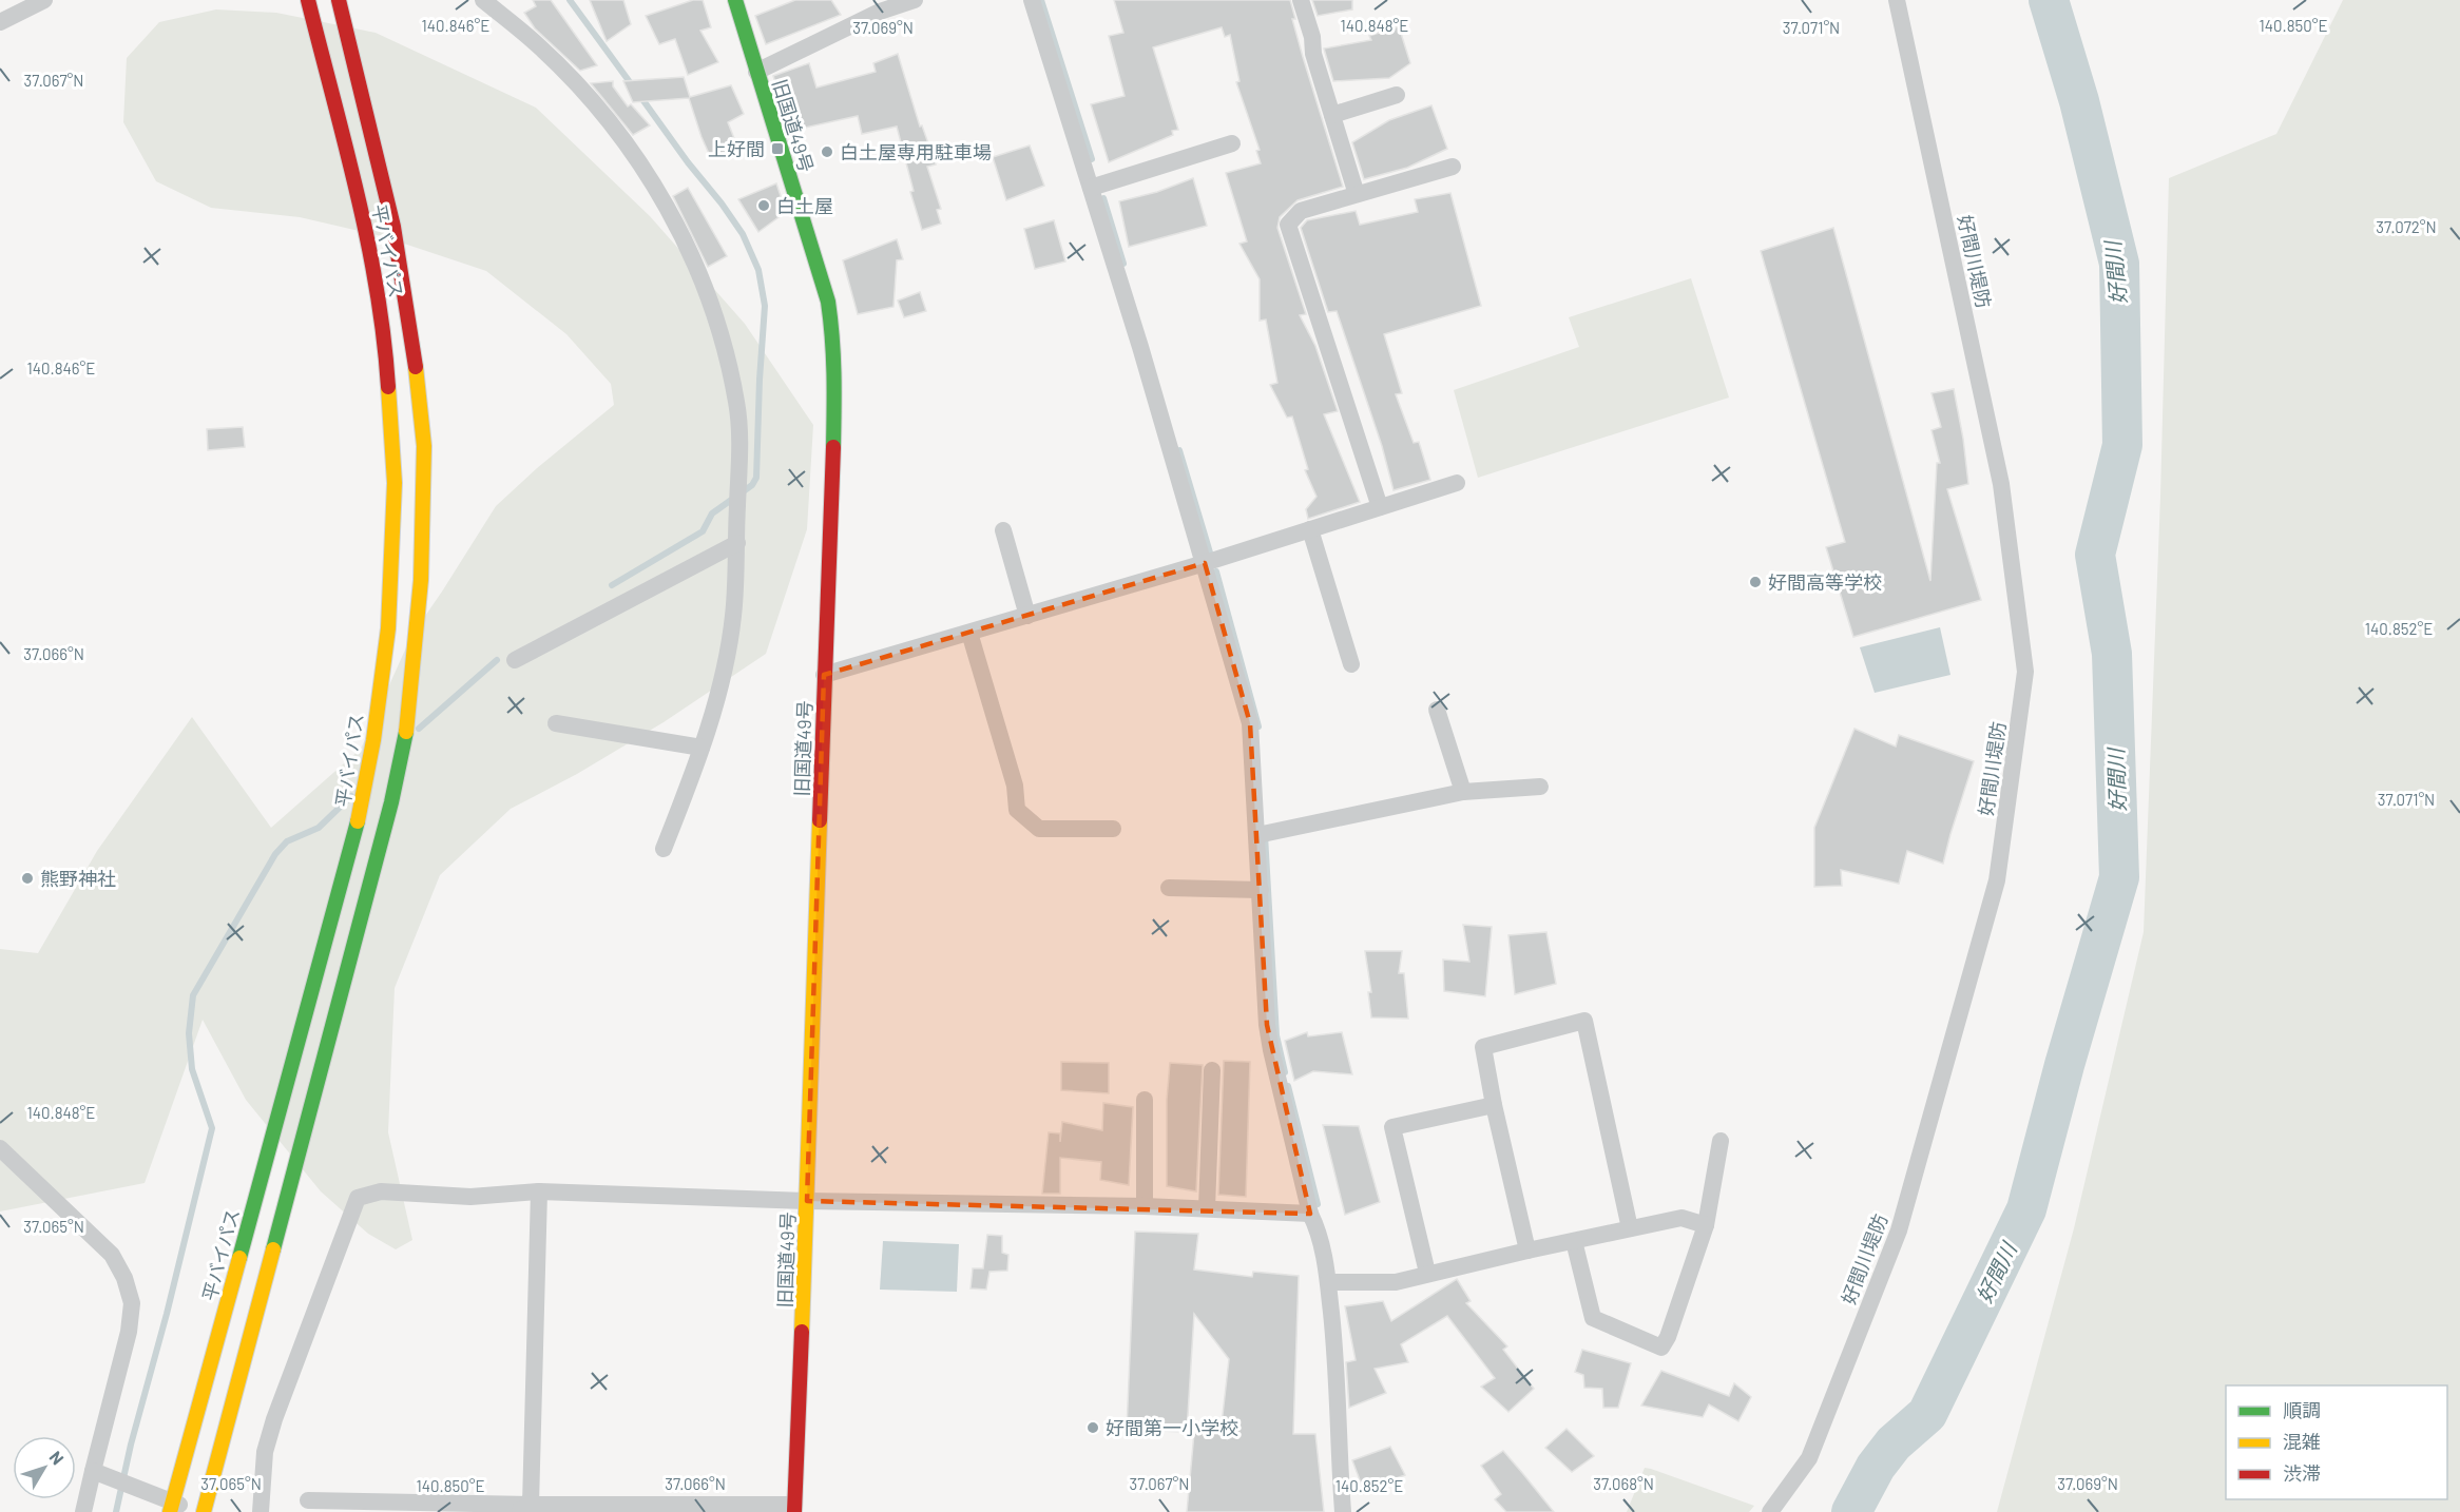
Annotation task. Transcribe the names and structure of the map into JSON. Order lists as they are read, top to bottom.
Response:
{
  "streets": {
    "main road": ["旧国道49号", "平バイパス"],
    "street": ["好間川堤防"]
  },
  "water": ["好間川"],
  "places": {
    "transit": ["上好間"],
    "other": [
      "白土屋専用駐車場",
      "白土屋",
      "好間高等学校",
      "熊野神社",
      "好間第一小学校"
    ]
  },
  "legend": ["順調", "混雑", "渋滞"],
  "north": "top right",
  "coordinates": [
    "140.846°E",
    "140.848°E",
    "140.850°E",
    "37.069°N",
    "37.071°N",
    "37.067°N",
    "37.072°N",
    "140.852°E",
    "37.066°N",
    "37.065°N",
    "37.068°N"
  ]
}
